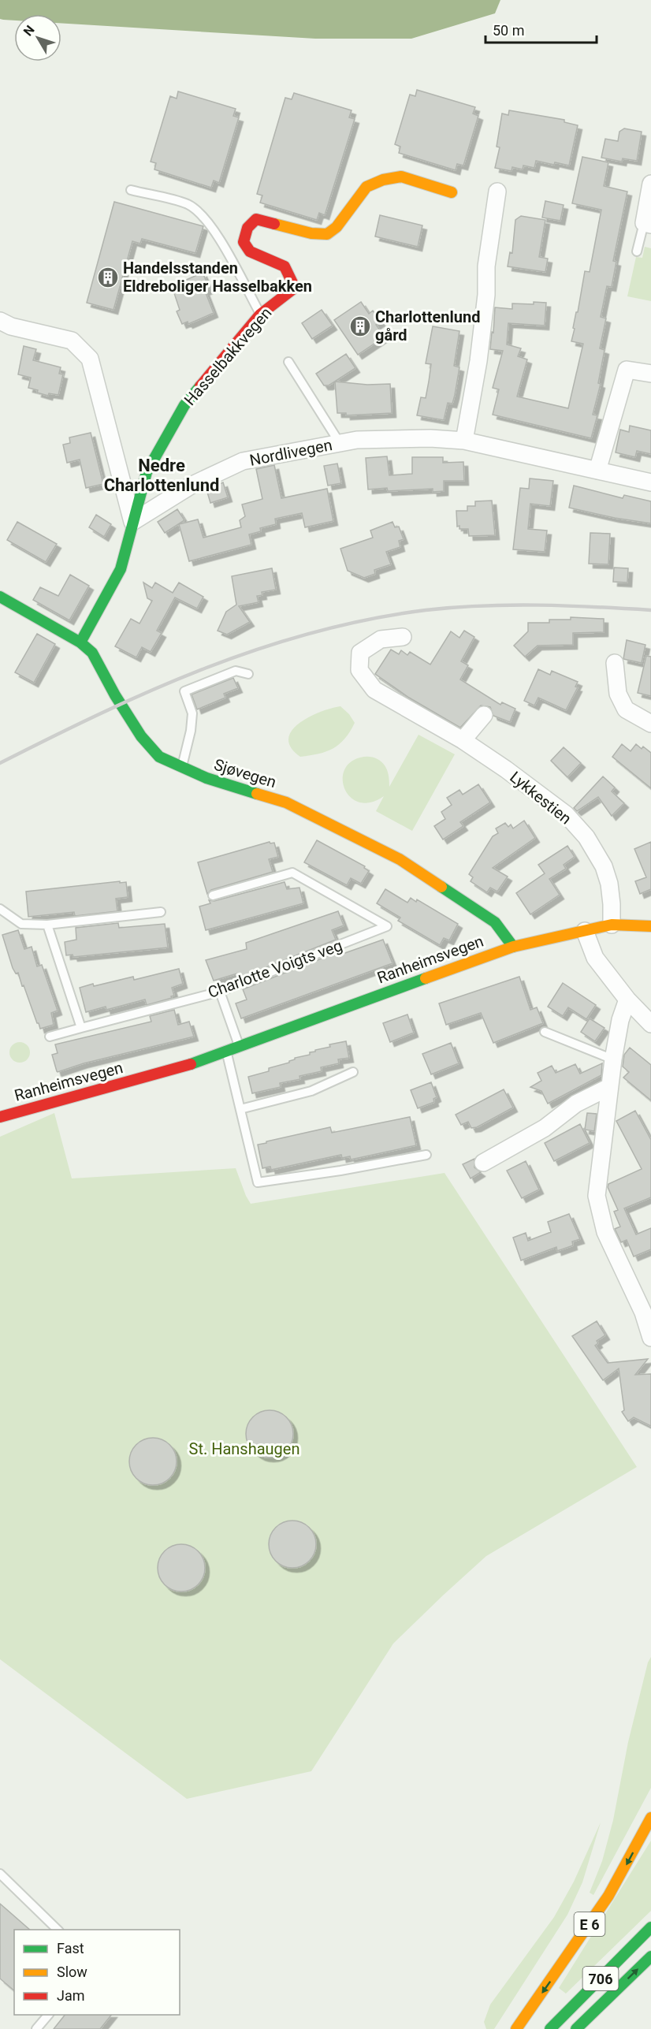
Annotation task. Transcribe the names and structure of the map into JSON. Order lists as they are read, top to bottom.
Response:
{
  "streets": {
    "main road": [
      "Hasselbakkvegen",
      "Sjøvegen",
      "Ranheimsvegen",
      "E 6",
      "706"
    ],
    "street": ["Nordlivegen", "Lykkestien"],
    "lane": ["Charlotte Voigts veg"]
  },
  "crossings": [
    ["Hasselbakkvegen", "Nordlivegen"],
    ["Hasselbakkvegen", "Sjøvegen"],
    ["Sjøvegen", "Ranheimsvegen"],
    ["Lykkestien", "Ranheimsvegen"]
  ],
  "districts": ["Nedre Charlottenlund"],
  "parks": ["St. Hanshaugen"],
  "places": {
    "building": ["Handelsstanden Eldreboliger Hasselbakken", "Charlottenlund gård"]
  },
  "legend": ["Fast", "Slow", "Jam"],
  "scale_bar": "50 m",
  "north": "top left"
}
